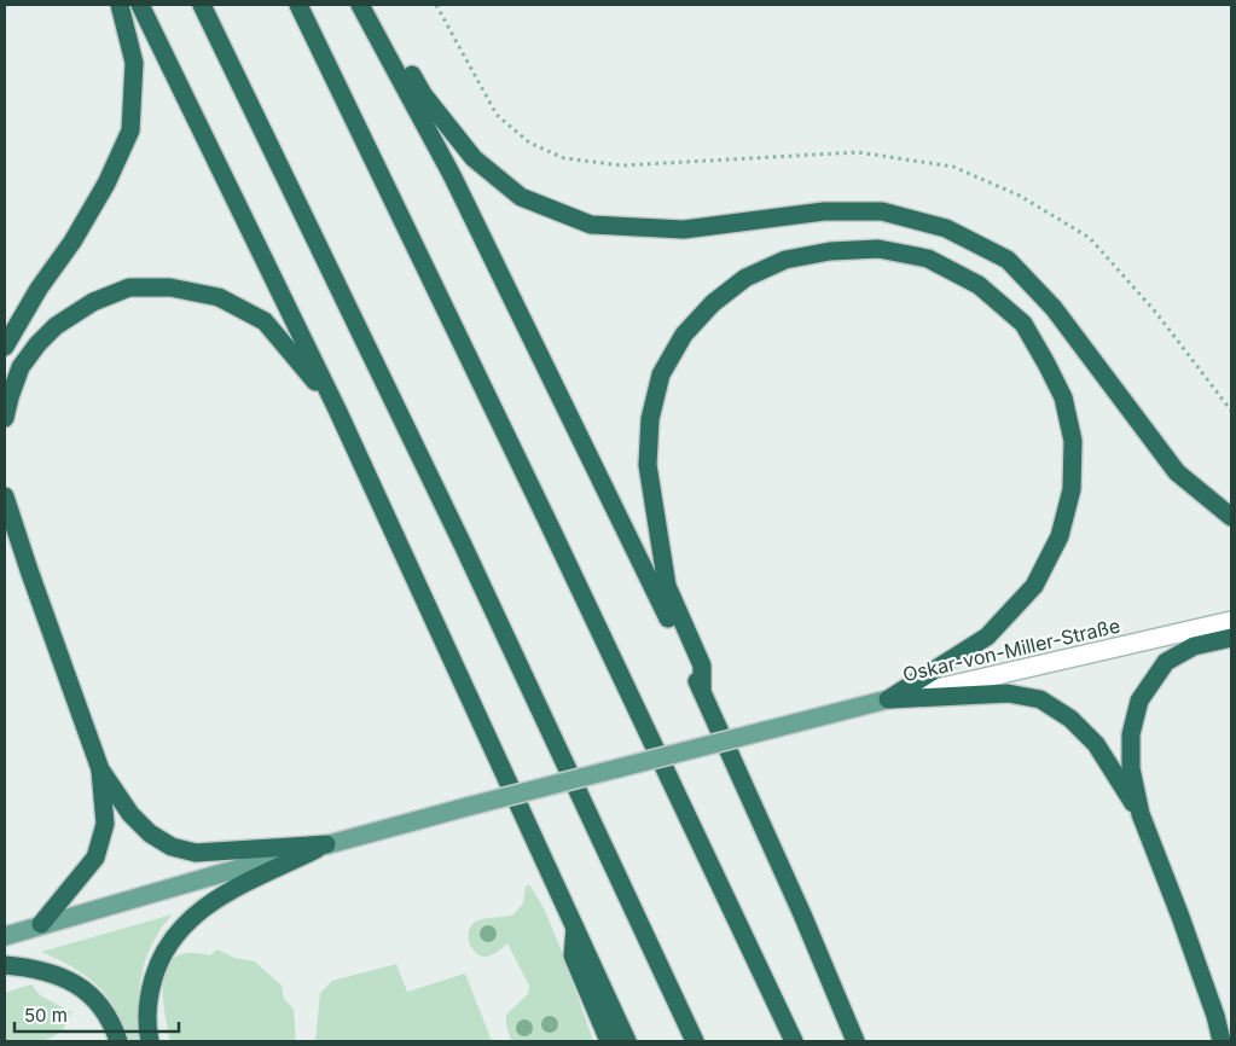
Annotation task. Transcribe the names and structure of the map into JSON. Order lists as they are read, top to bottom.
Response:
{
  "streets": {
    "main road": ["Oskar-von-Miller-Straße"]
  },
  "scale_bar": "50 m"
}
